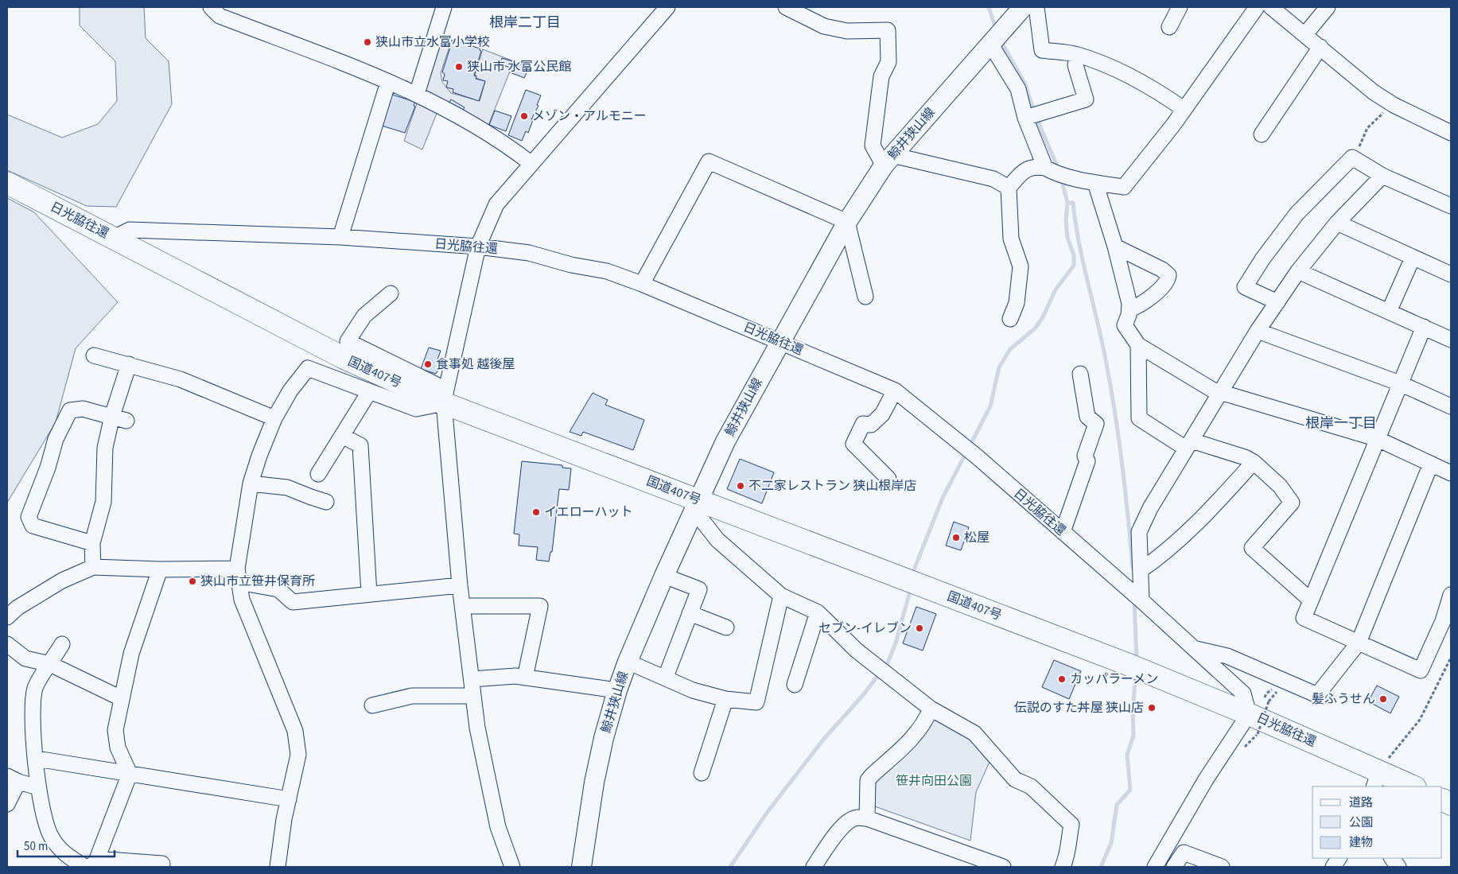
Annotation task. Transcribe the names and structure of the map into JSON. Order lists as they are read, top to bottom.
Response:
{
  "streets": {
    "highway": ["日光脇往還", "国道407号"],
    "main road": ["鯨井狭山線"]
  },
  "crossings": [
    ["鯨井狭山線", "日光脇往還"],
    ["鯨井狭山線", "国道407号"],
    ["日光脇往還", "国道407号"]
  ],
  "districts": ["根岸二丁目", "根岸一丁目"],
  "parks": ["笹井向田公園"],
  "places": [
    "狭山市立水富小学校",
    "狭山市 水富公民館",
    "メゾン・アルモニー",
    "食事処 越後屋",
    "不二家レストラン 狭山根岸店",
    "イエローハット",
    "松屋",
    "狭山市立笹井保育所",
    "セブン-イレブン",
    "カッパラーメン",
    "髪ふうせん",
    "伝説のすた丼屋 狭山店"
  ],
  "legend": ["道路", "公園", "建物"],
  "scale_bar": "50 m"
}
